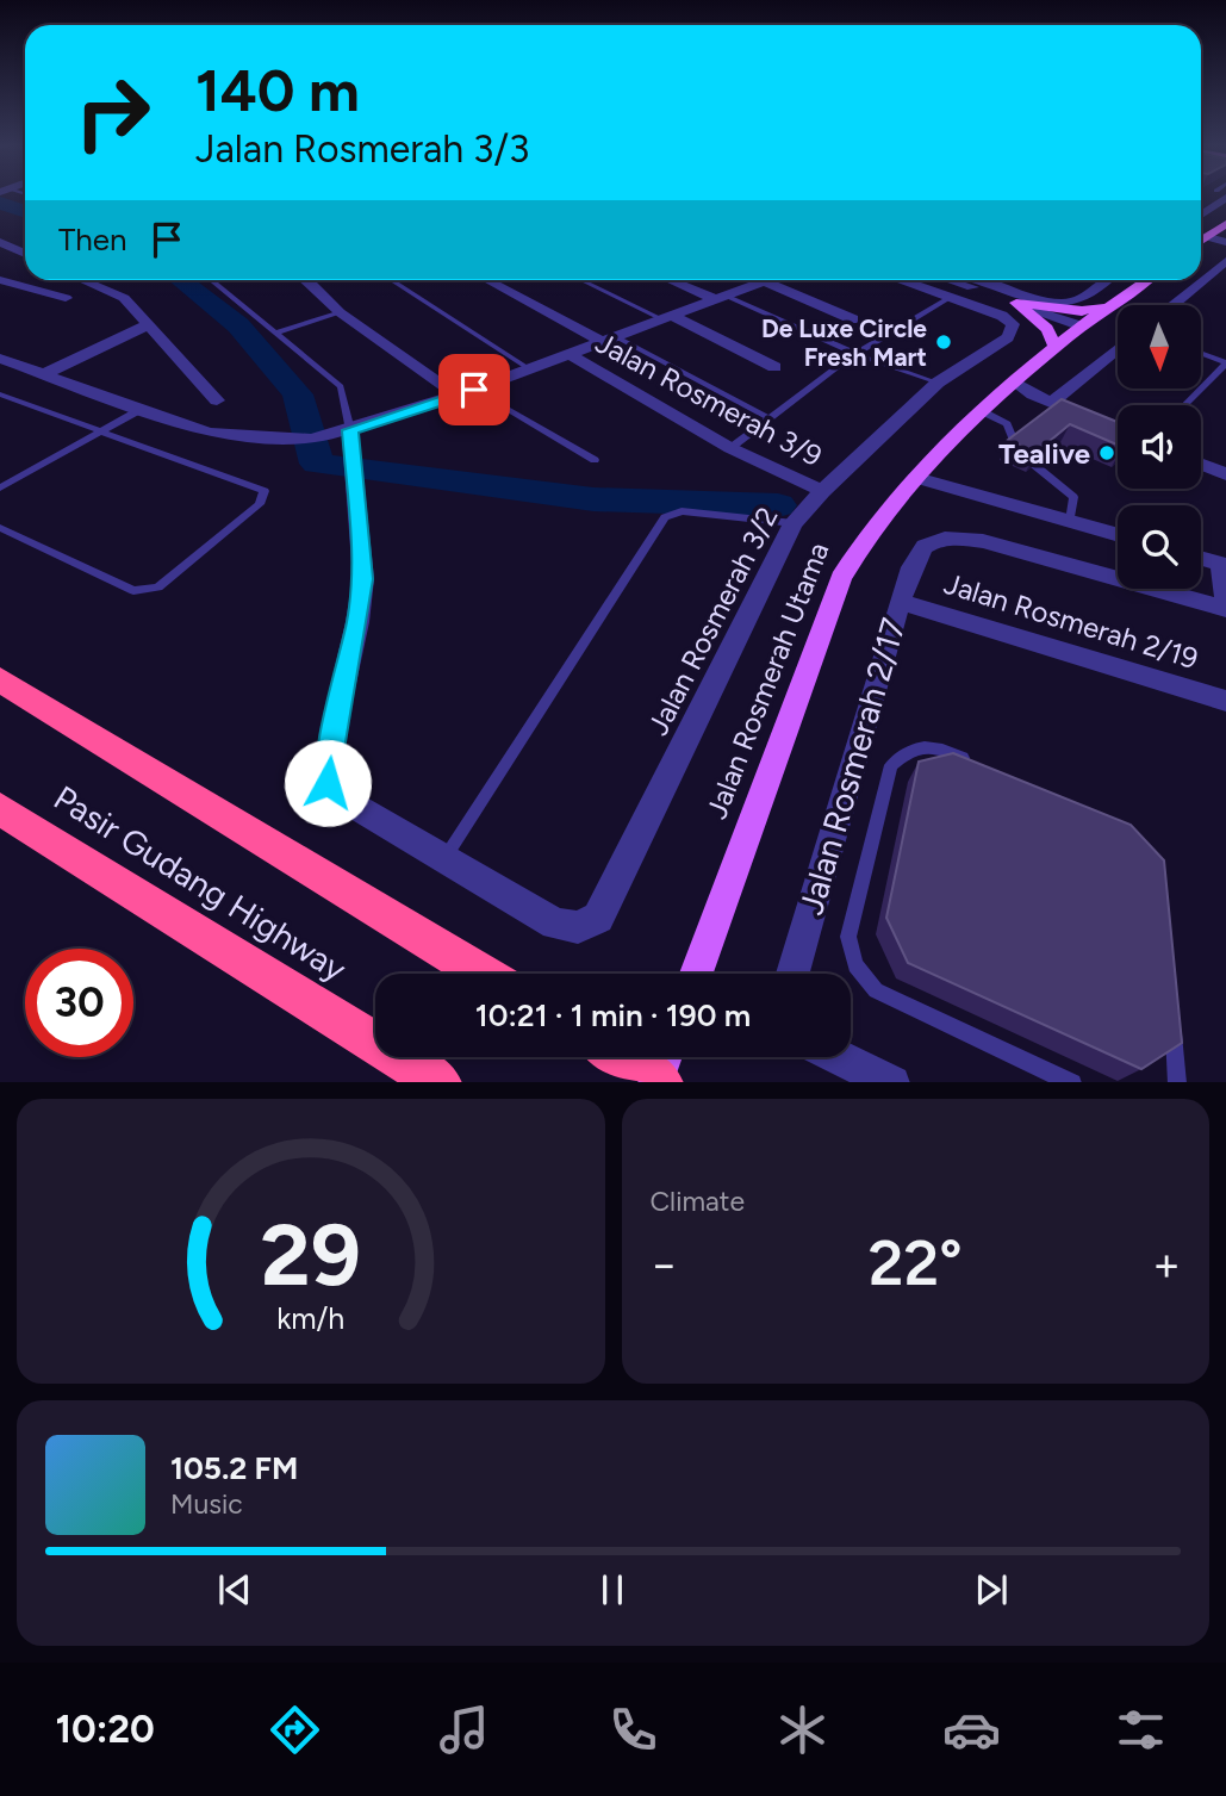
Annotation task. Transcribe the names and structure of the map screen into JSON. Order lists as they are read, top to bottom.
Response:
{
  "streets": {
    "highway": ["Pasir Gudang Highway"],
    "main road": ["Jalan Rosmerah Utama"],
    "street": [
      "Jalan Rosmerah 3/9",
      "Jalan Rosmerah 3/2",
      "Jalan Rosmerah 2/19",
      "Jalan Rosmerah 2/17"
    ]
  },
  "crossings": [
    ["Jalan Rosmerah 3/9", "Jalan Rosmerah 3/2"],
    ["Jalan Rosmerah 2/19", "Jalan Rosmerah 2/17"]
  ],
  "places": ["De Luxe Circle Fresh Mart", "Tealive"],
  "north": "bottom",
  "page": {
    "turn": ["140 m", "Jalan Rosmerah 3/3"],
    "then": "Then",
    "limit": "30",
    "trip": "10:21 · 1 min · 190 m",
    "tile": "Climate",
    "heat": ["−", "22°", "+"],
    "song": ["105.2 FM", "Music"],
    "tabs": "10:20",
    "gauge": ["29", "km/h"]
  }
}
